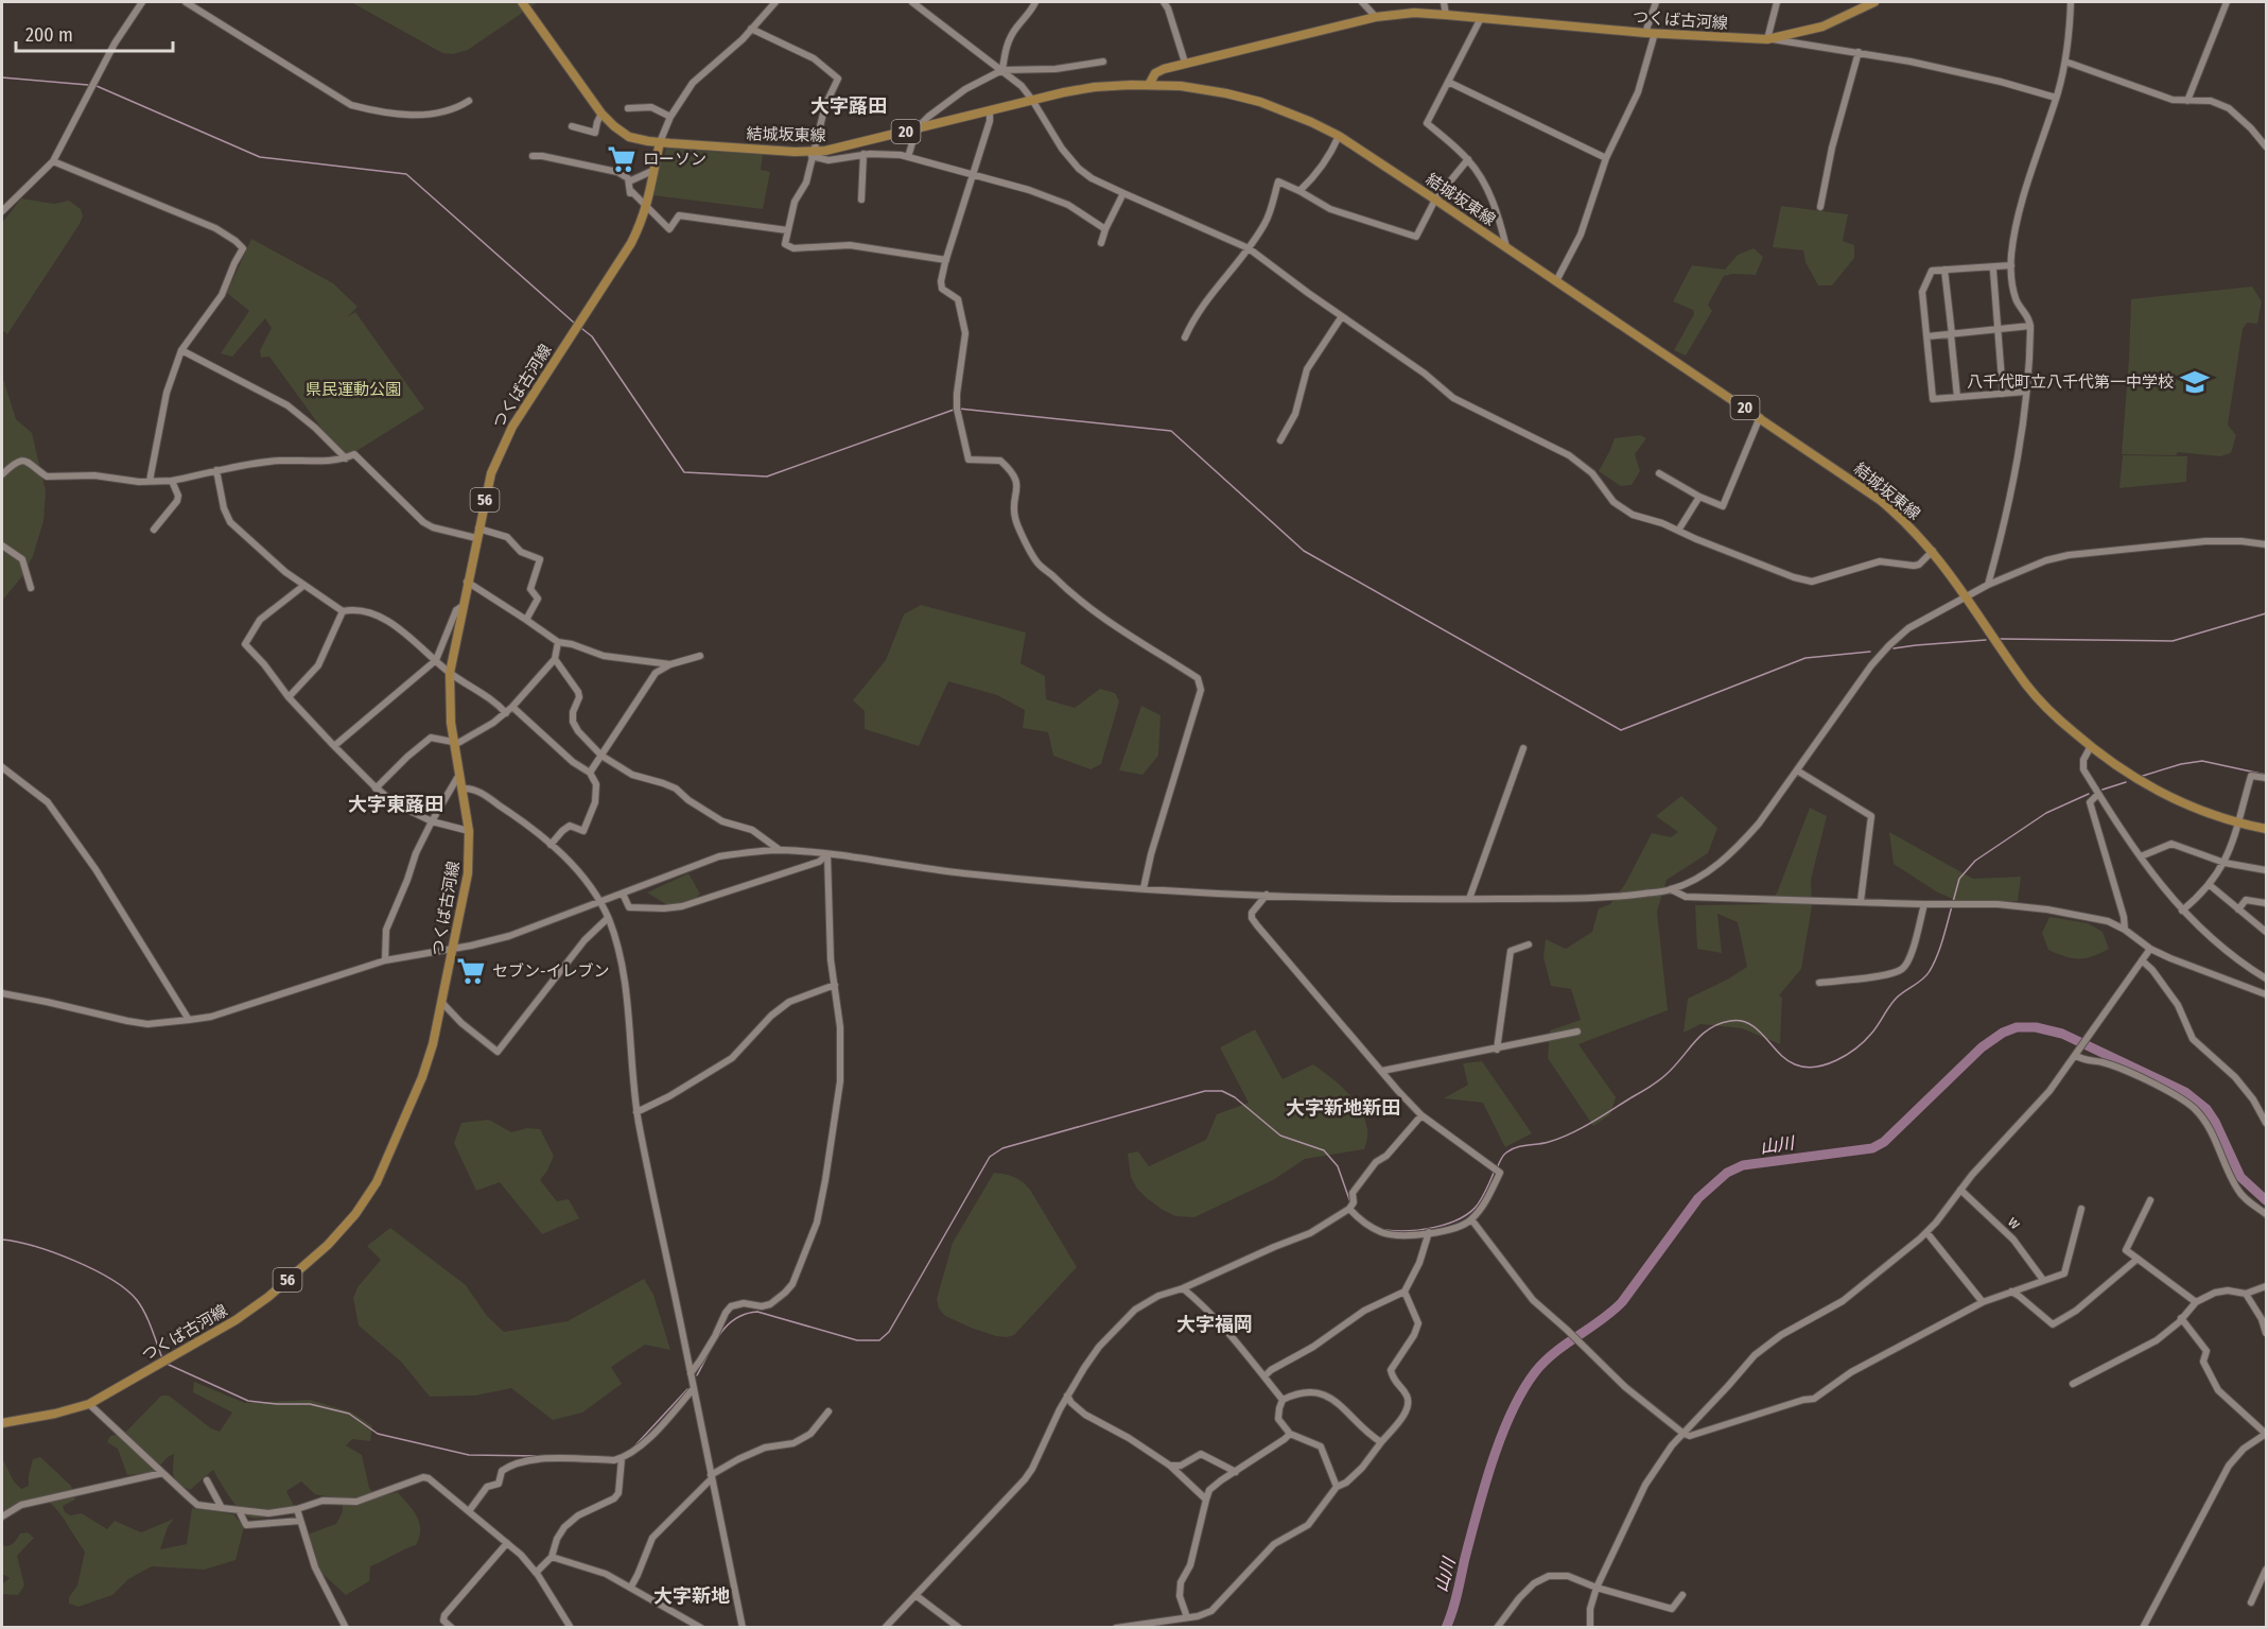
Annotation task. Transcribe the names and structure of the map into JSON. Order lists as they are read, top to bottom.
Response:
{
  "streets": {
    "main road": [
      "つくば古河線",
      "20",
      "結城坂東線",
      "56"
    ],
    "street": ["w"]
  },
  "crossings": [
    ["つくば古河線", "結城坂東線"]
  ],
  "districts": [
    "大字蕗田",
    "大字東蕗田",
    "大字新地新田",
    "大字福岡",
    "大字新地"
  ],
  "water": ["山川"],
  "parks": ["県民運動公園"],
  "places": {
    "supermarket": ["ローソン", "セブン-イレブン"],
    "school or university": ["八千代町立八千代第一中学校"]
  },
  "scale_bar": "200 m"
}
